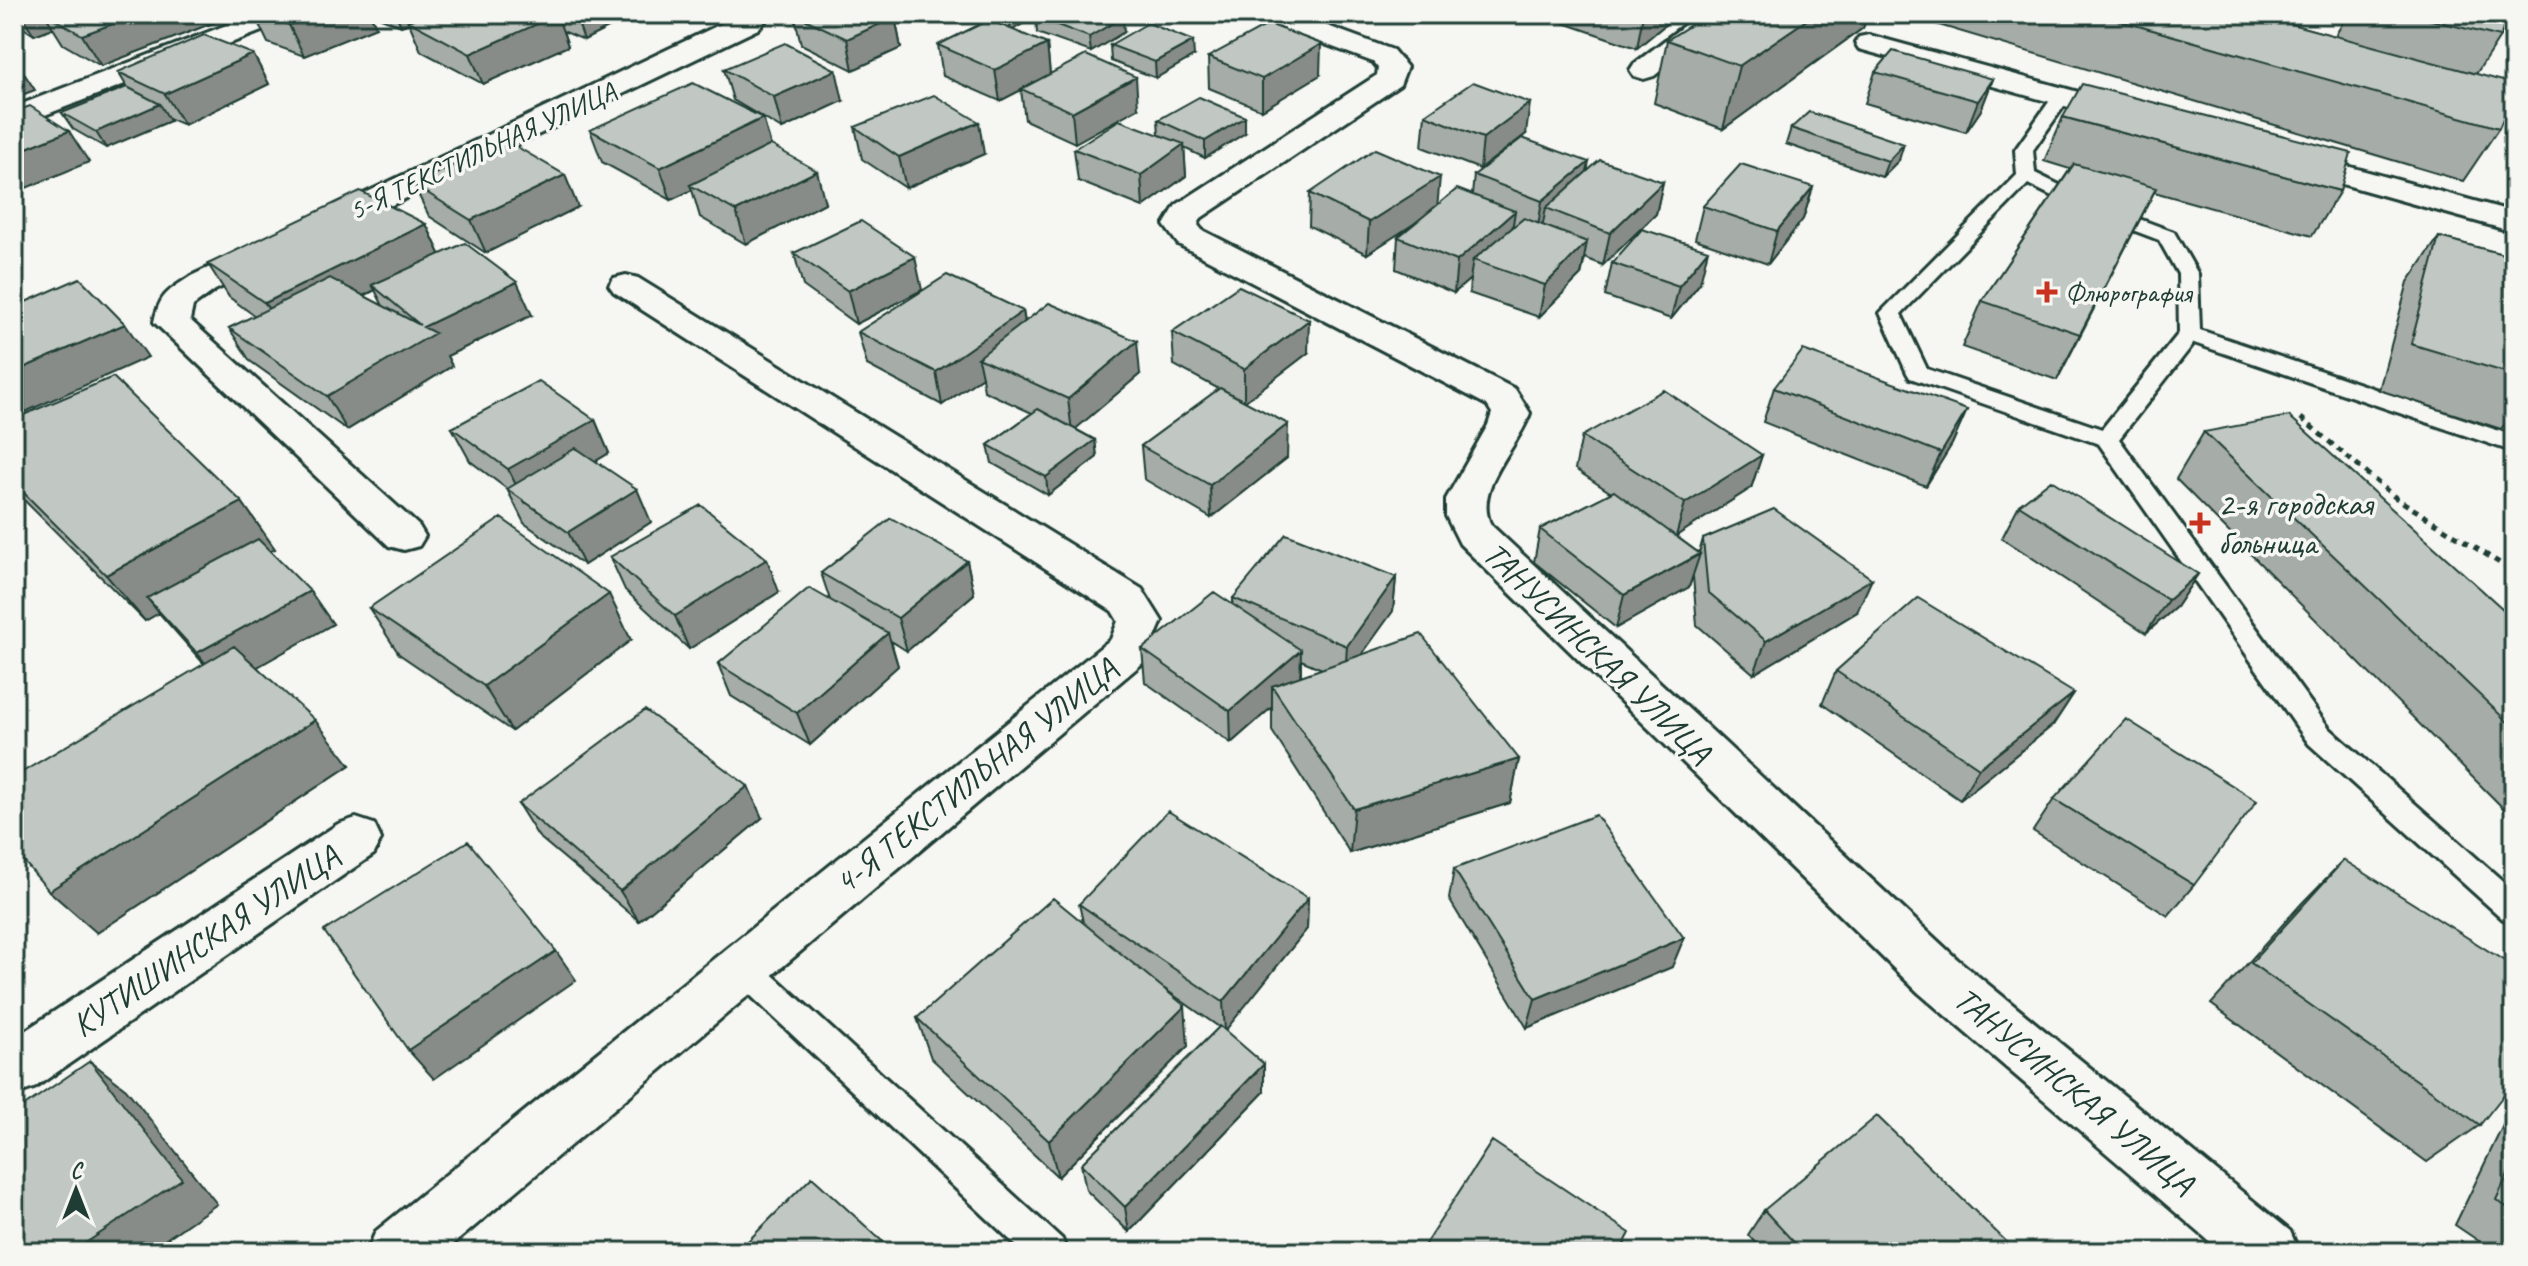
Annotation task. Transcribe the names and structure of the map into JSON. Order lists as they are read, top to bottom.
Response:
{
  "streets": {
    "street": [
      "5-Я ТЕКСТИЛЬНАЯ УЛИЦА",
      "ТАНУСИНСКАЯ УЛИЦА",
      "4-Я ТЕКСТИЛЬНАЯ УЛИЦА",
      "КУТИШИНСКАЯ УЛИЦА"
    ]
  },
  "places": {
    "health": ["Флюрография", "2-я городская больница"]
  },
  "north": "top"
}
